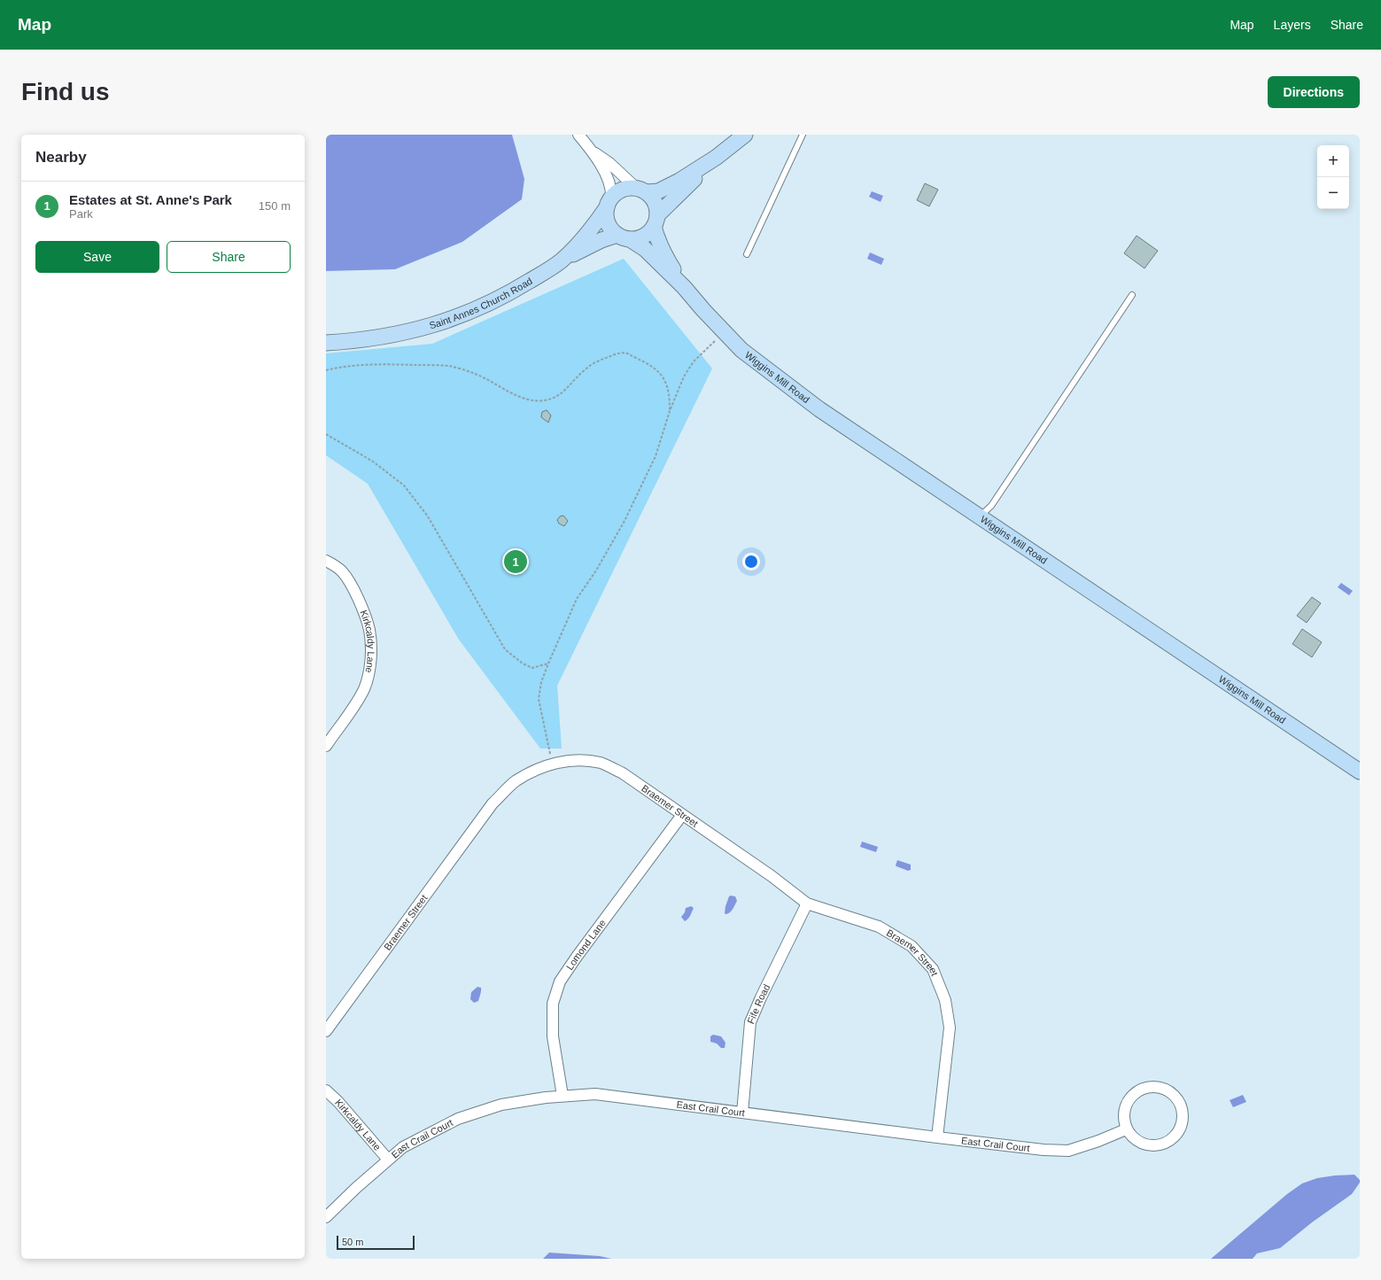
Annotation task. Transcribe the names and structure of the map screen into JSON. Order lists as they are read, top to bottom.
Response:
{
  "streets": {
    "street": [
      "Saint Annes Church Road",
      "Wiggins Mill Road",
      "Kirkcaldy Lane",
      "Braemer Street",
      "Lomond Lane",
      "Fife Road",
      "East Crail Court"
    ]
  },
  "crossings": [
    ["Saint Annes Church Road", "Wiggins Mill Road"],
    ["Kirkcaldy Lane", "East Crail Court"],
    ["Braemer Street", "Lomond Lane"],
    ["Braemer Street", "Fife Road"],
    ["Braemer Street", "East Crail Court"],
    ["Lomond Lane", "East Crail Court"],
    ["Fife Road", "East Crail Court"]
  ],
  "scale_bar": "50 m",
  "page": {
    "header": "Map",
    "nav": ["Map", "Layers", "Share"],
    "buttons": [
      "Directions",
      ["Save", "Share"]
    ],
    "title": "Find us",
    "heading": "Nearby",
    "map_buttons": ["+", "−"],
    "list": [
      {
        "mark": "1",
        "name": "Estates at St. Anne's Park",
        "note": "Park",
        "value": "150 m"
      }
    ],
    "pins": "1",
    "scale": "50 m"
  }
}
